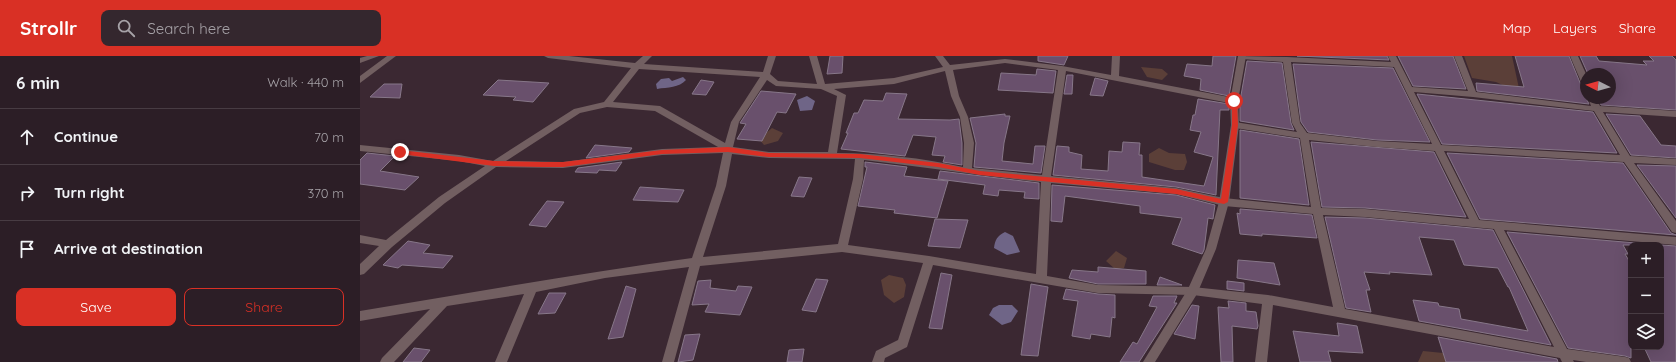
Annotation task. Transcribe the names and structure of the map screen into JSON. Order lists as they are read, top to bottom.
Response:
{
  "north": "left",
  "page": {
    "header": "Strollr",
    "search": "Search here",
    "nav": ["Map", "Layers", "Share"],
    "heading": ["6 min", "Walk · 440 m"],
    "list": [
      ["Continue", "70 m"],
      ["Turn right", "370 m"],
      "Arrive at destination"
    ],
    "map_buttons": ["+", "−"],
    "buttons": ["Save", "Share"]
  }
}
